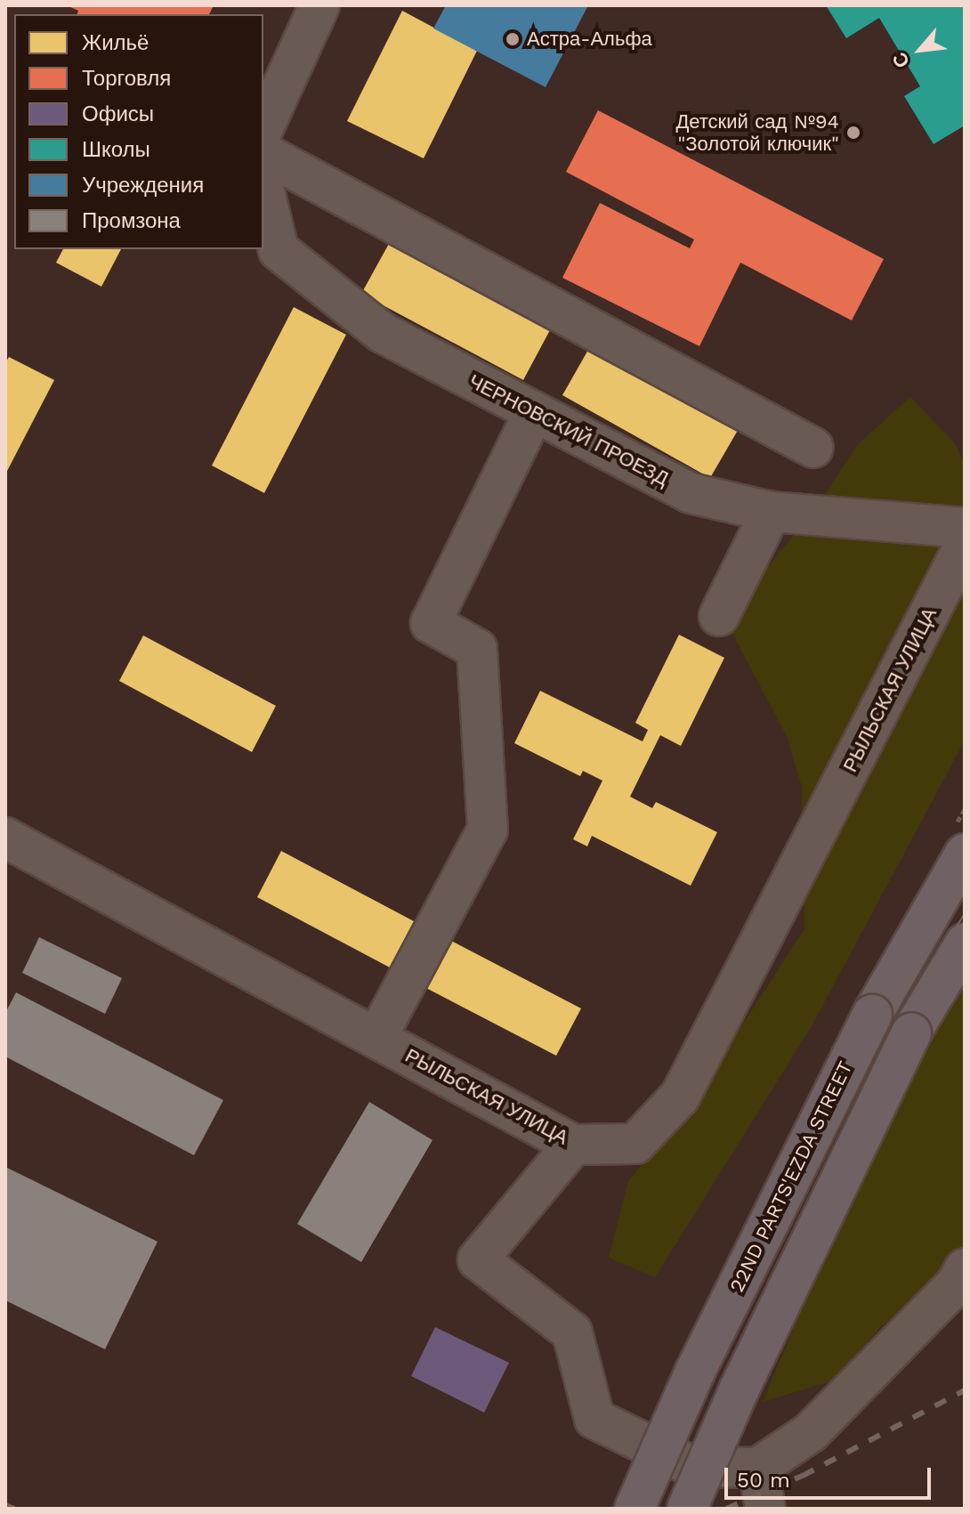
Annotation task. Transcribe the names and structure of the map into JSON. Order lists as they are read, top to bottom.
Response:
{
  "streets": {
    "main road": ["22ND PARTS'EZDA STREET"],
    "street": ["ЧЕРНОВСКИЙ ПРОЕЗД", "РЫЛЬСКАЯ УЛИЦА"]
  },
  "places": ["Астра-Альфа", "Детский сад №94 \"Золотой ключик\""],
  "legend": [
    "Жильё",
    "Торговля",
    "Офисы",
    "Школы",
    "Учреждения",
    "Промзона"
  ],
  "scale_bar": "50 m",
  "north": "bottom left"
}
